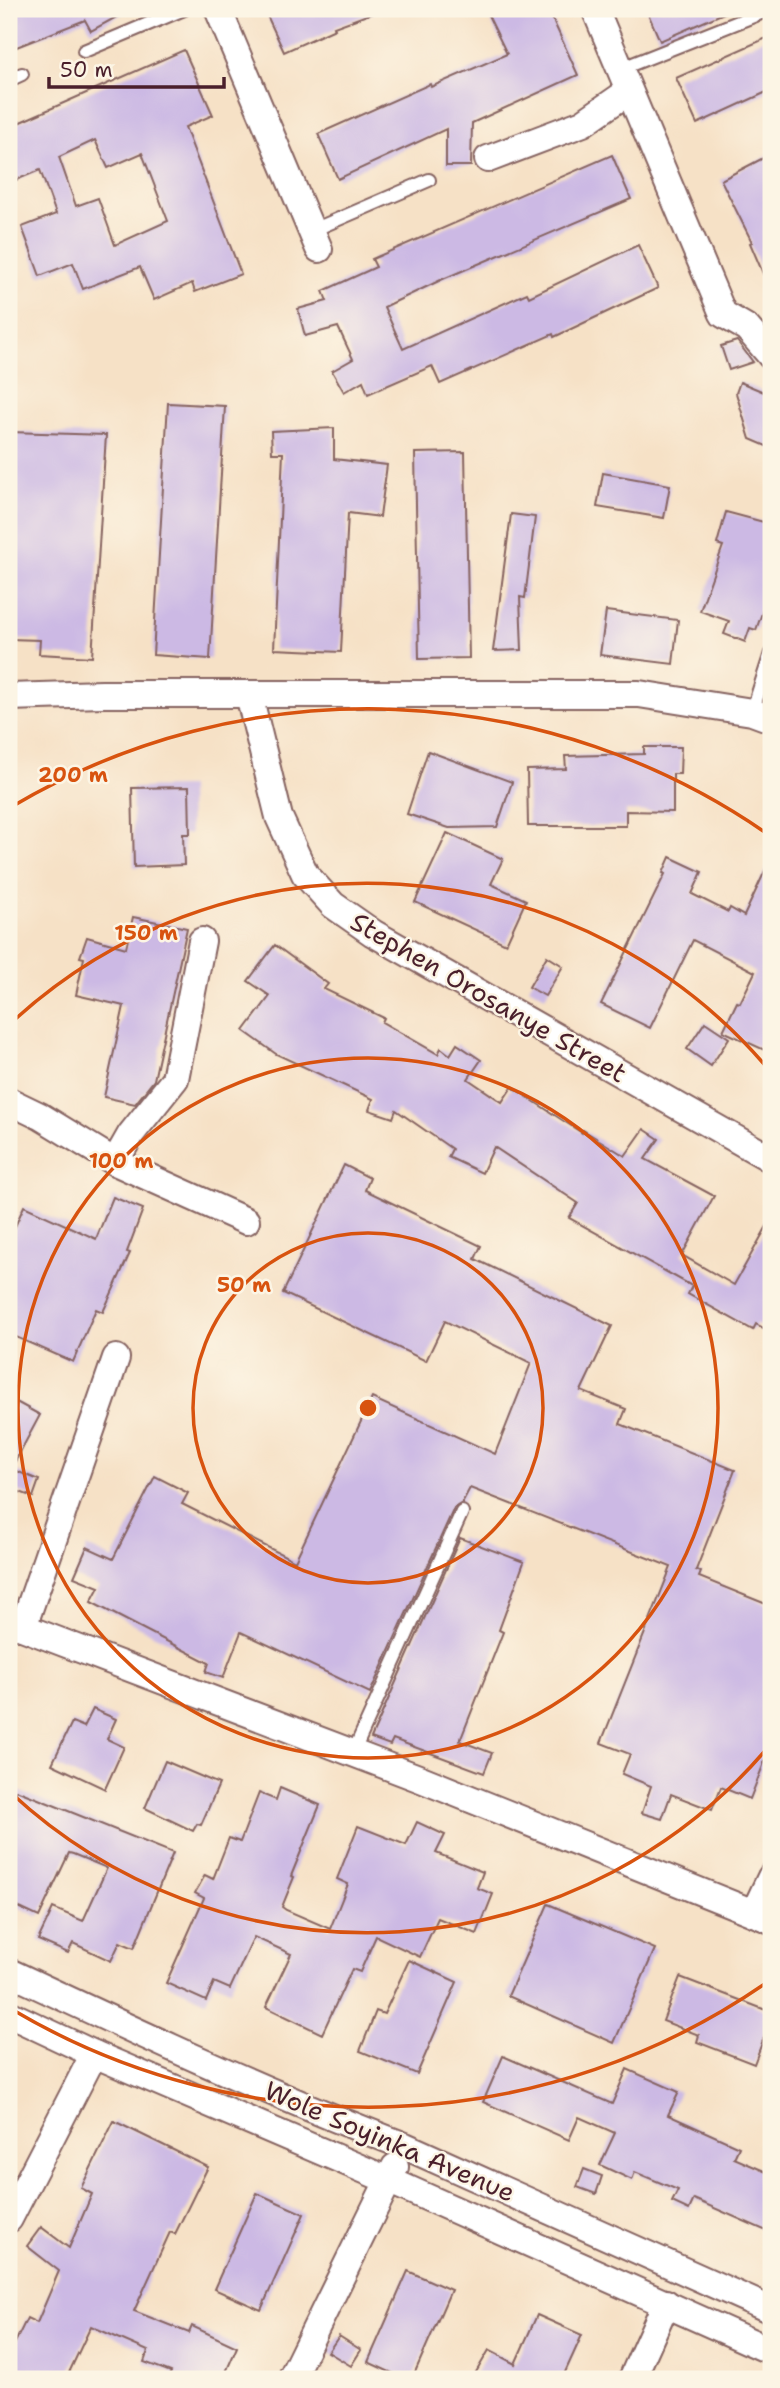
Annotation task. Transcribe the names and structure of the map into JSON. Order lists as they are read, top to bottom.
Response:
{
  "streets": {
    "street": ["Stephen Orosanye Street", "Wole Soyinka Avenue"]
  },
  "scale_bar": "50 m",
  "rings": [
    "200 m",
    "150 m",
    "100 m",
    "50 m"
  ]
}
